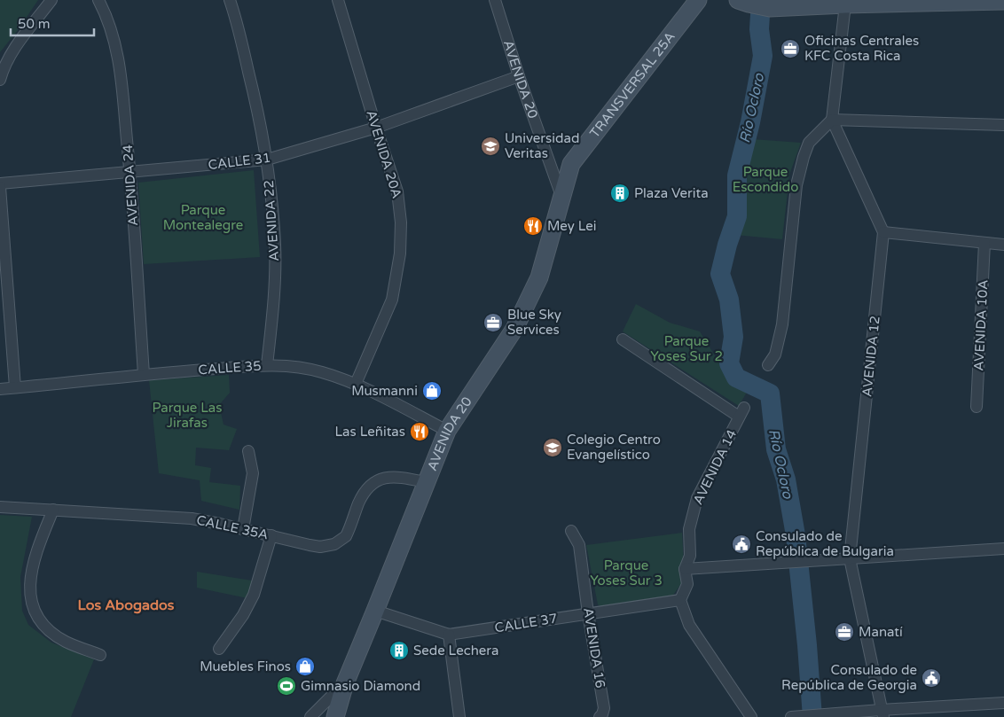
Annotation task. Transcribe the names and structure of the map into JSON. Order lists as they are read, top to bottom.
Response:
{
  "streets": {
    "main road": ["AVENIDA 20", "TRANSVERSAL 25A"],
    "street": [
      "AVENIDA 20A",
      "CALLE 31",
      "AVENIDA 24",
      "AVENIDA 22",
      "AVENIDA 10A",
      "AVENIDA 12",
      "CALLE 35",
      "AVENIDA 14",
      "CALLE 35A",
      "CALLE 37",
      "AVENIDA 16"
    ]
  },
  "crossings": [
    ["AVENIDA 20", "TRANSVERSAL 25A"],
    ["AVENIDA 20", "CALLE 31"],
    ["AVENIDA 20", "CALLE 35"],
    ["AVENIDA 20", "CALLE 35A"],
    ["AVENIDA 20", "CALLE 37"],
    ["AVENIDA 20A", "CALLE 31"],
    ["AVENIDA 20A", "CALLE 35"],
    ["CALLE 31", "AVENIDA 24"],
    ["CALLE 31", "AVENIDA 22"],
    ["AVENIDA 24", "CALLE 35"],
    ["AVENIDA 22", "CALLE 35"],
    ["AVENIDA 14", "CALLE 37"],
    ["CALLE 37", "AVENIDA 16"]
  ],
  "districts": ["Los Abogados"],
  "water": ["Río Ocloro"],
  "parks": [
    "Parque Escondido",
    "Parque Montealegre",
    "Parque Yoses Sur 2",
    "Parque Las Jirafas",
    "Parque Yoses Sur 3"
  ],
  "places": {
    "office": ["Oficinas Centrales KFC Costa Rica", "Blue Sky Services", "Manatí"],
    "school or university": ["Universidad Veritas", "Colegio Centro Evangelístico"],
    "building": ["Plaza Verita", "Sede Lechera"],
    "restaurant": ["Mey Lei", "Las Leñitas"],
    "shop": ["Musmanni", "Muebles Finos"],
    "public building": ["Consulado de República de Bulgaria", "Consulado de República de Georgia"],
    "sports": ["Gimnasio Diamond"]
  },
  "scale_bar": "50 m"
}
